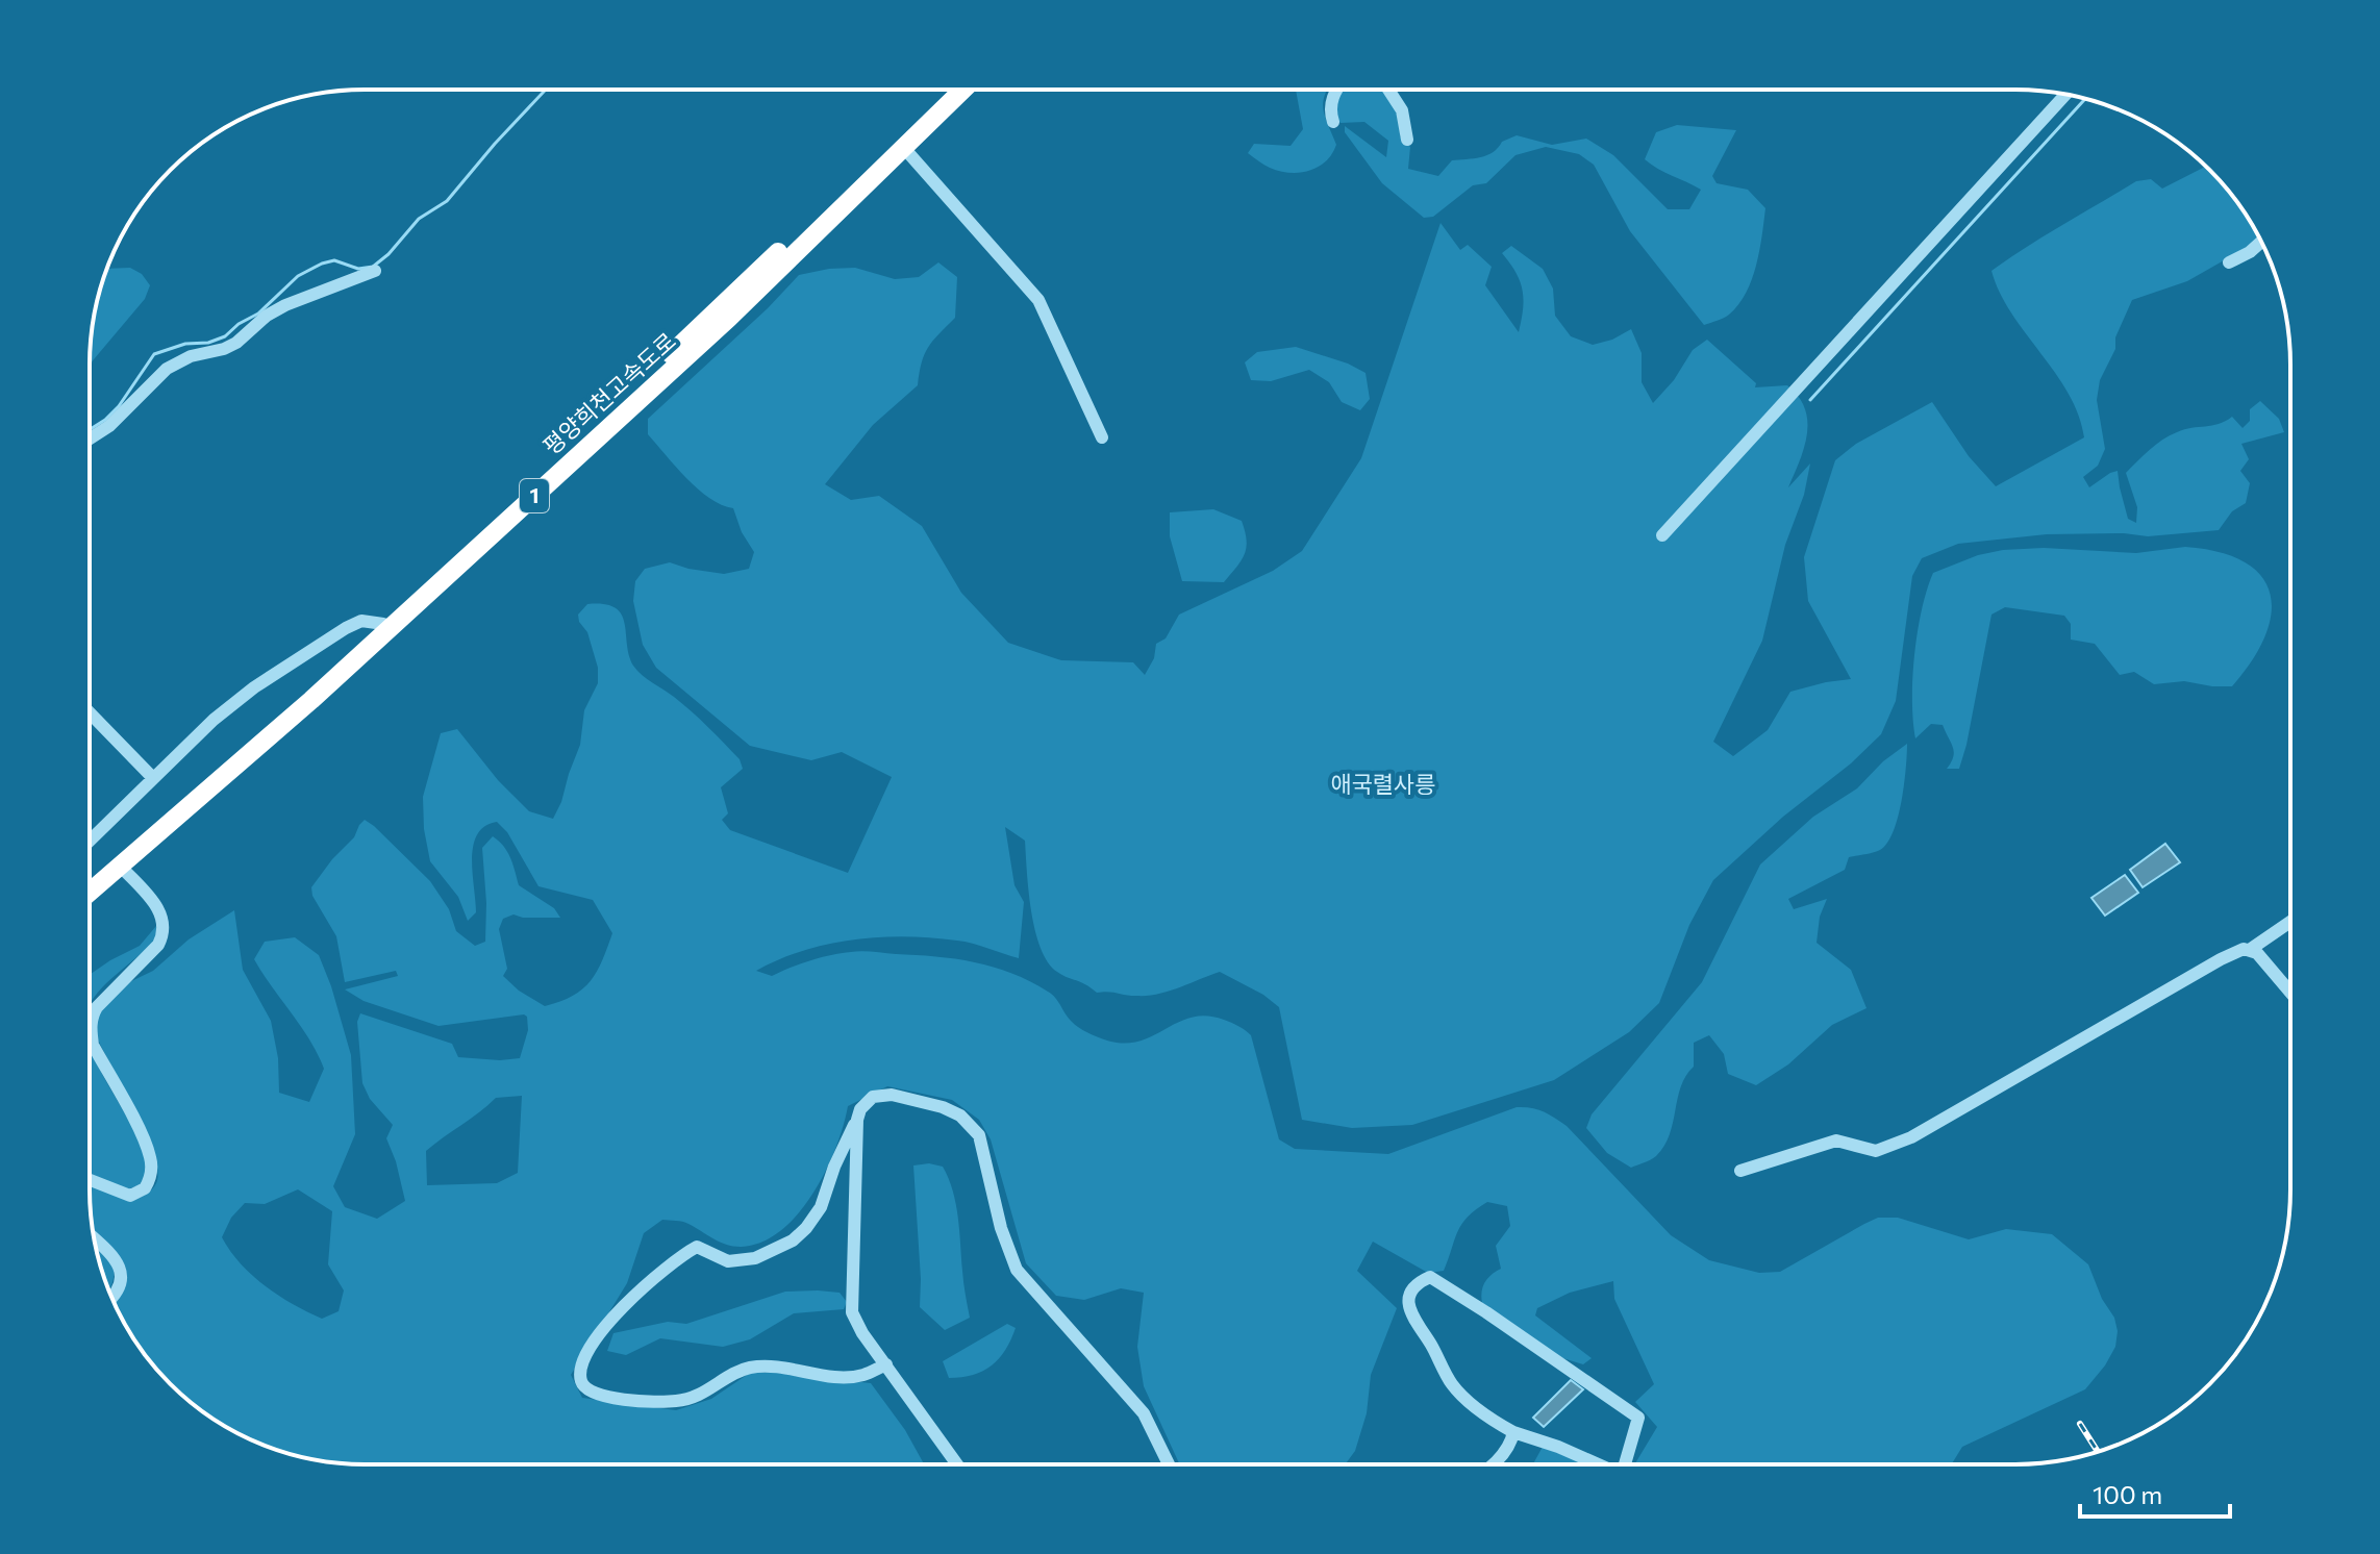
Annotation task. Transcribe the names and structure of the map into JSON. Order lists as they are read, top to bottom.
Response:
{
  "streets": {
    "highway": ["평양희천고속도로", "1"]
  },
  "parks": ["애국렬사릉"],
  "scale_bar": "100 m"
}
